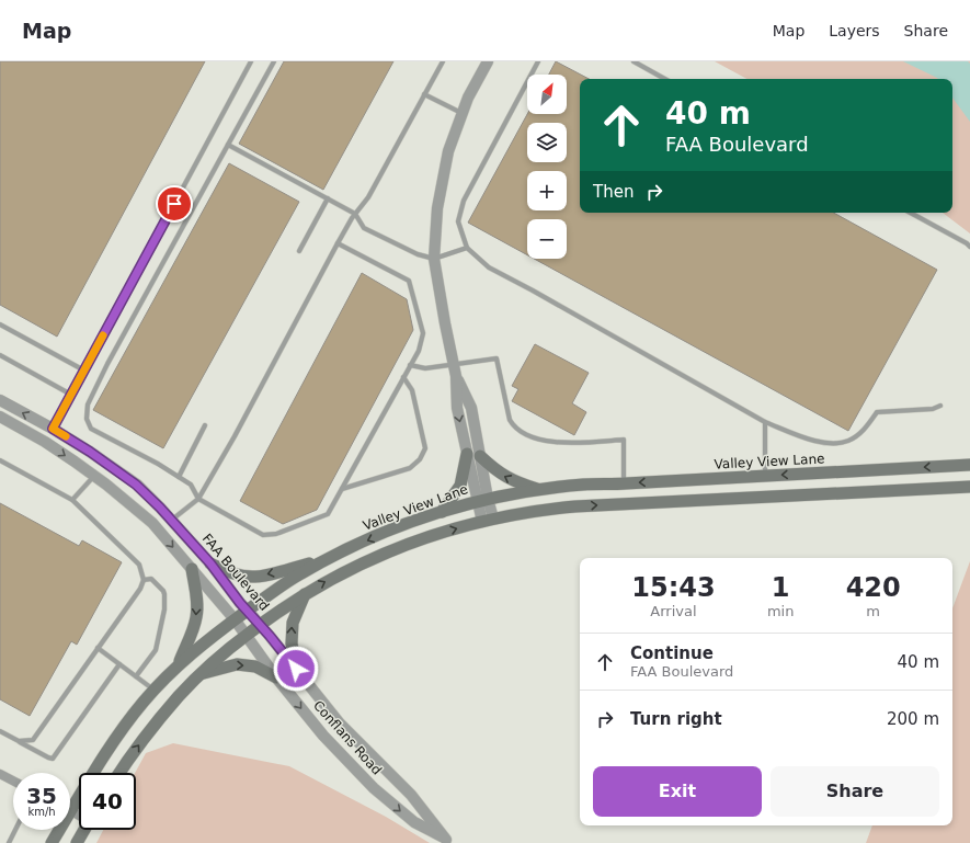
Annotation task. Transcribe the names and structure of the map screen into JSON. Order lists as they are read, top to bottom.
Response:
{
  "streets": {
    "main road": ["Valley View Lane"],
    "street": ["FAA Boulevard", "Conflans Road"]
  },
  "crossings": [
    ["Valley View Lane", "FAA Boulevard"],
    ["FAA Boulevard", "Conflans Road"]
  ],
  "north": "top right",
  "page": {
    "header": "Map",
    "nav": ["Map", "Layers", "Share"],
    "map_buttons": ["+", "−"],
    "turn": ["40 m", "FAA Boulevard"],
    "then": "Then",
    "eta": [
      "15:43",
      "Arrival",
      "1",
      "min",
      "420",
      "m"
    ],
    "list": [
      {
        "name": "Continue",
        "note": "FAA Boulevard",
        "value": "40 m"
      },
      {
        "name": "Turn right",
        "value": "200 m"
      }
    ],
    "buttons": ["Exit", "Share"],
    "speed": "35 km/h",
    "limit": "40"
  }
}
